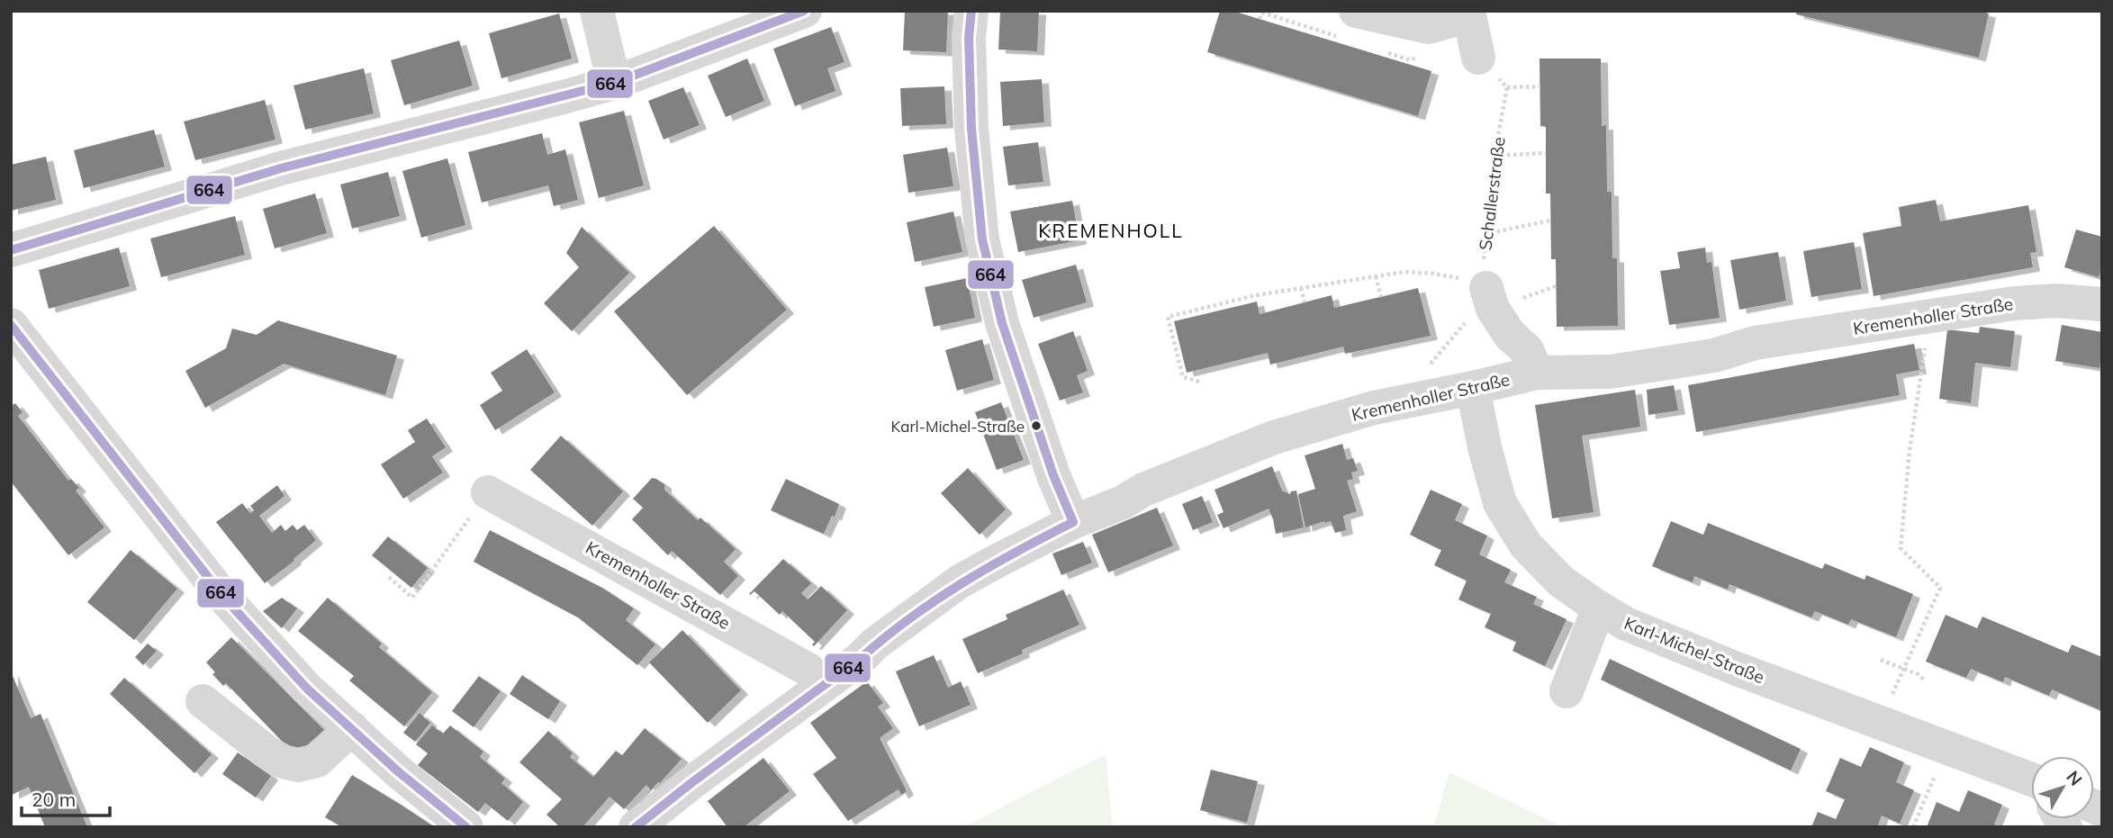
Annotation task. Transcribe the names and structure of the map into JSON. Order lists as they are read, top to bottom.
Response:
{
  "streets": {
    "street": ["Kremenholler Straße", "Karl-Michel-Straße"],
    "path": ["Schallerstraße"]
  },
  "crossings": [
    ["Kremenholler Straße", "Karl-Michel-Straße"]
  ],
  "districts": ["KREMENHOLL"],
  "places": ["Karl-Michel-Straße"],
  "lines": ["transit line 664"],
  "scale_bar": "20 m",
  "north": "top right"
}
